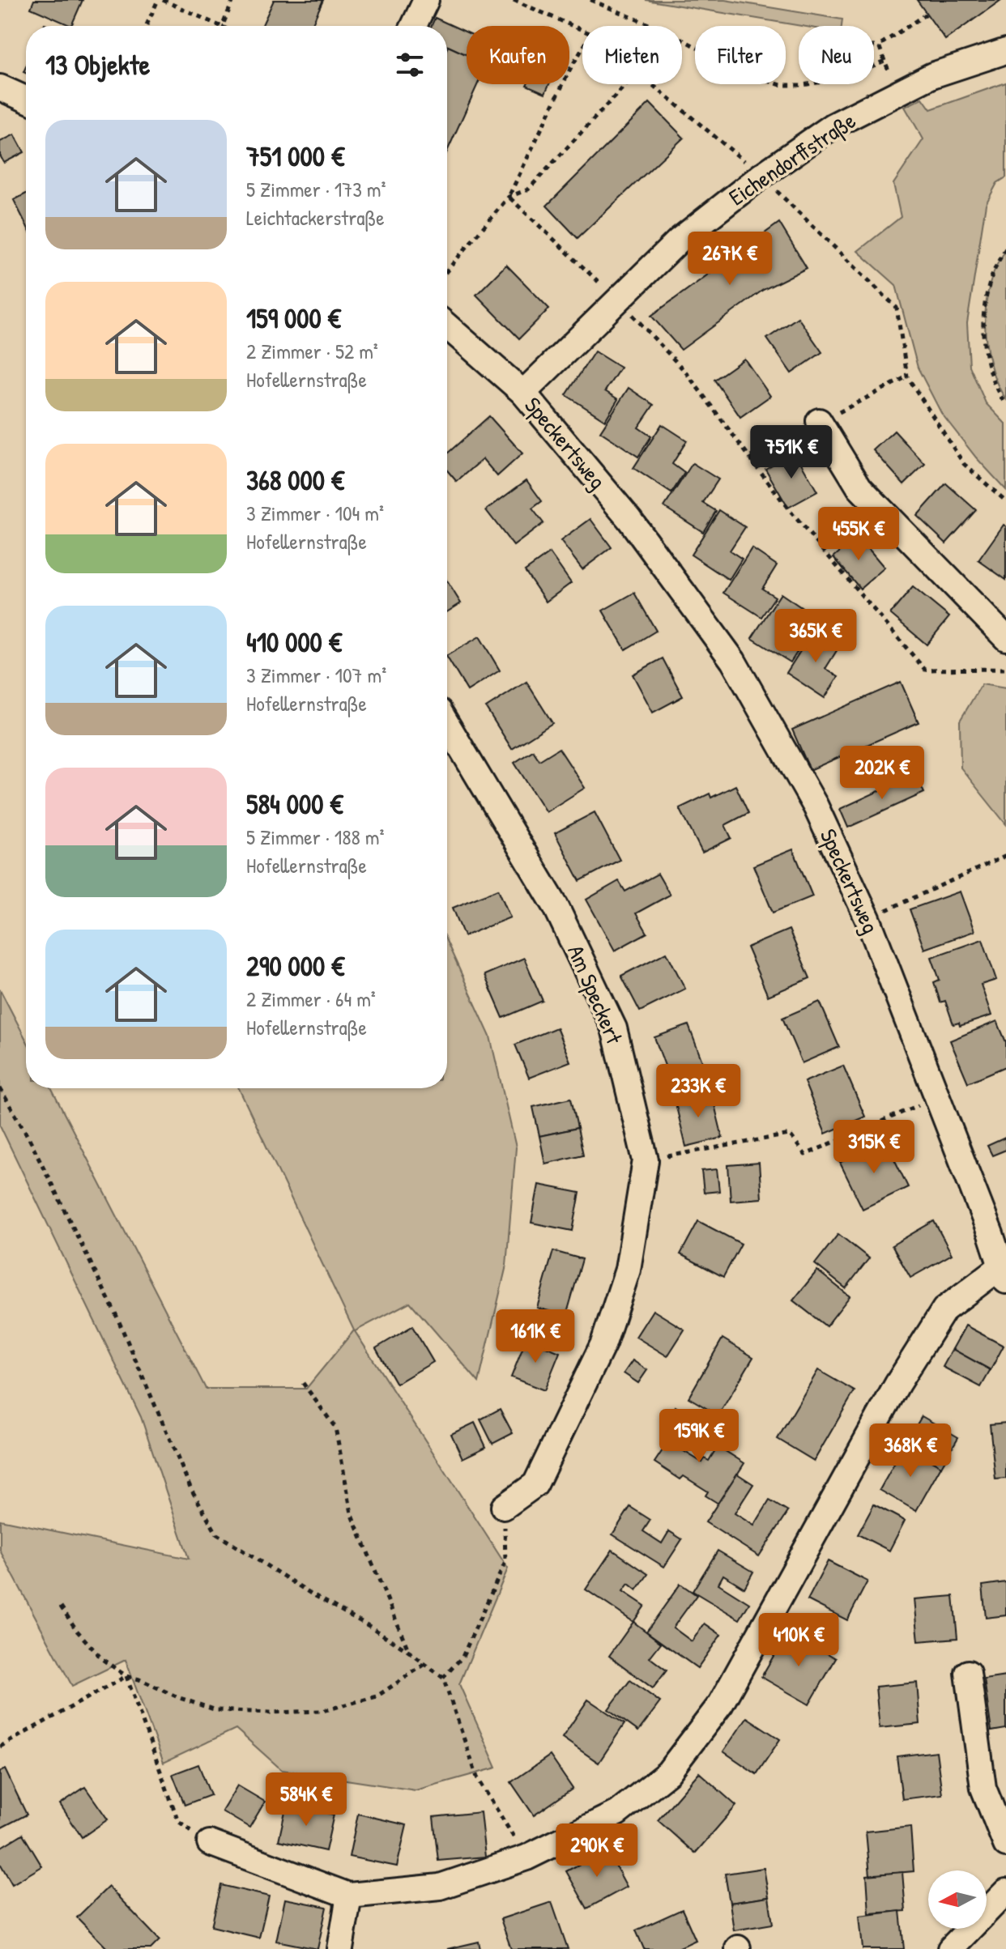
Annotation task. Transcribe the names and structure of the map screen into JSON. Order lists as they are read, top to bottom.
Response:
{
  "streets": {
    "street": ["Eichendorffstraße", "Speckertsweg", "Am Speckert"]
  },
  "crossings": [
    ["Eichendorffstraße", "Speckertsweg"]
  ],
  "north": "left",
  "page": {
    "chip": [
      "Kaufen",
      "Mieten",
      "Filter",
      "Neu"
    ],
    "heading": "13 Objekte",
    "list": [
      {
        "name": "751 000 €",
        "note": "5 Zimmer · 173 m² · Leichtackerstraße"
      },
      {
        "name": "159 000 €",
        "note": "2 Zimmer · 52 m² · Hofellernstraße"
      },
      {
        "name": "368 000 €",
        "note": "3 Zimmer · 104 m² · Hofellernstraße"
      },
      {
        "name": "410 000 €",
        "note": "3 Zimmer · 107 m² · Hofellernstraße"
      },
      {
        "name": "584 000 €",
        "note": "5 Zimmer · 188 m² · Hofellernstraße"
      },
      {
        "name": "290 000 €",
        "note": "2 Zimmer · 64 m² · Hofellernstraße"
      }
    ],
    "price": [
      "267K €",
      "751K €",
      "455K €",
      "365K €",
      "202K €",
      "233K €",
      "315K €",
      "161K €",
      "159K €",
      "368K €",
      "410K €",
      "584K €",
      "290K €"
    ]
  }
}
